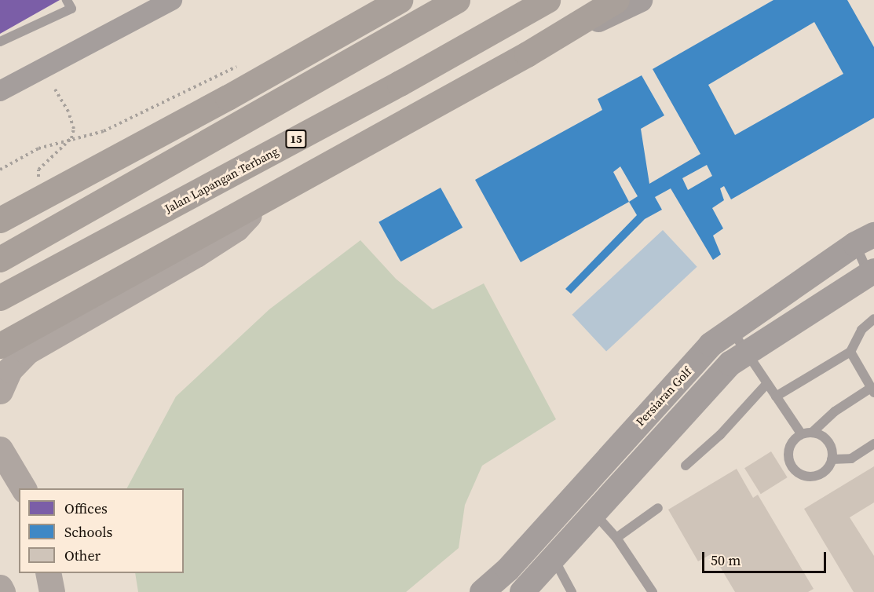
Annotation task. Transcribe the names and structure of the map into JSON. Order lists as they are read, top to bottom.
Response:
{
  "streets": {
    "main road": ["15", "Jalan Lapangan Terbang"],
    "street": ["Persiaran Golf"]
  },
  "legend": ["Offices", "Schools", "Other"],
  "scale_bar": "50 m"
}
